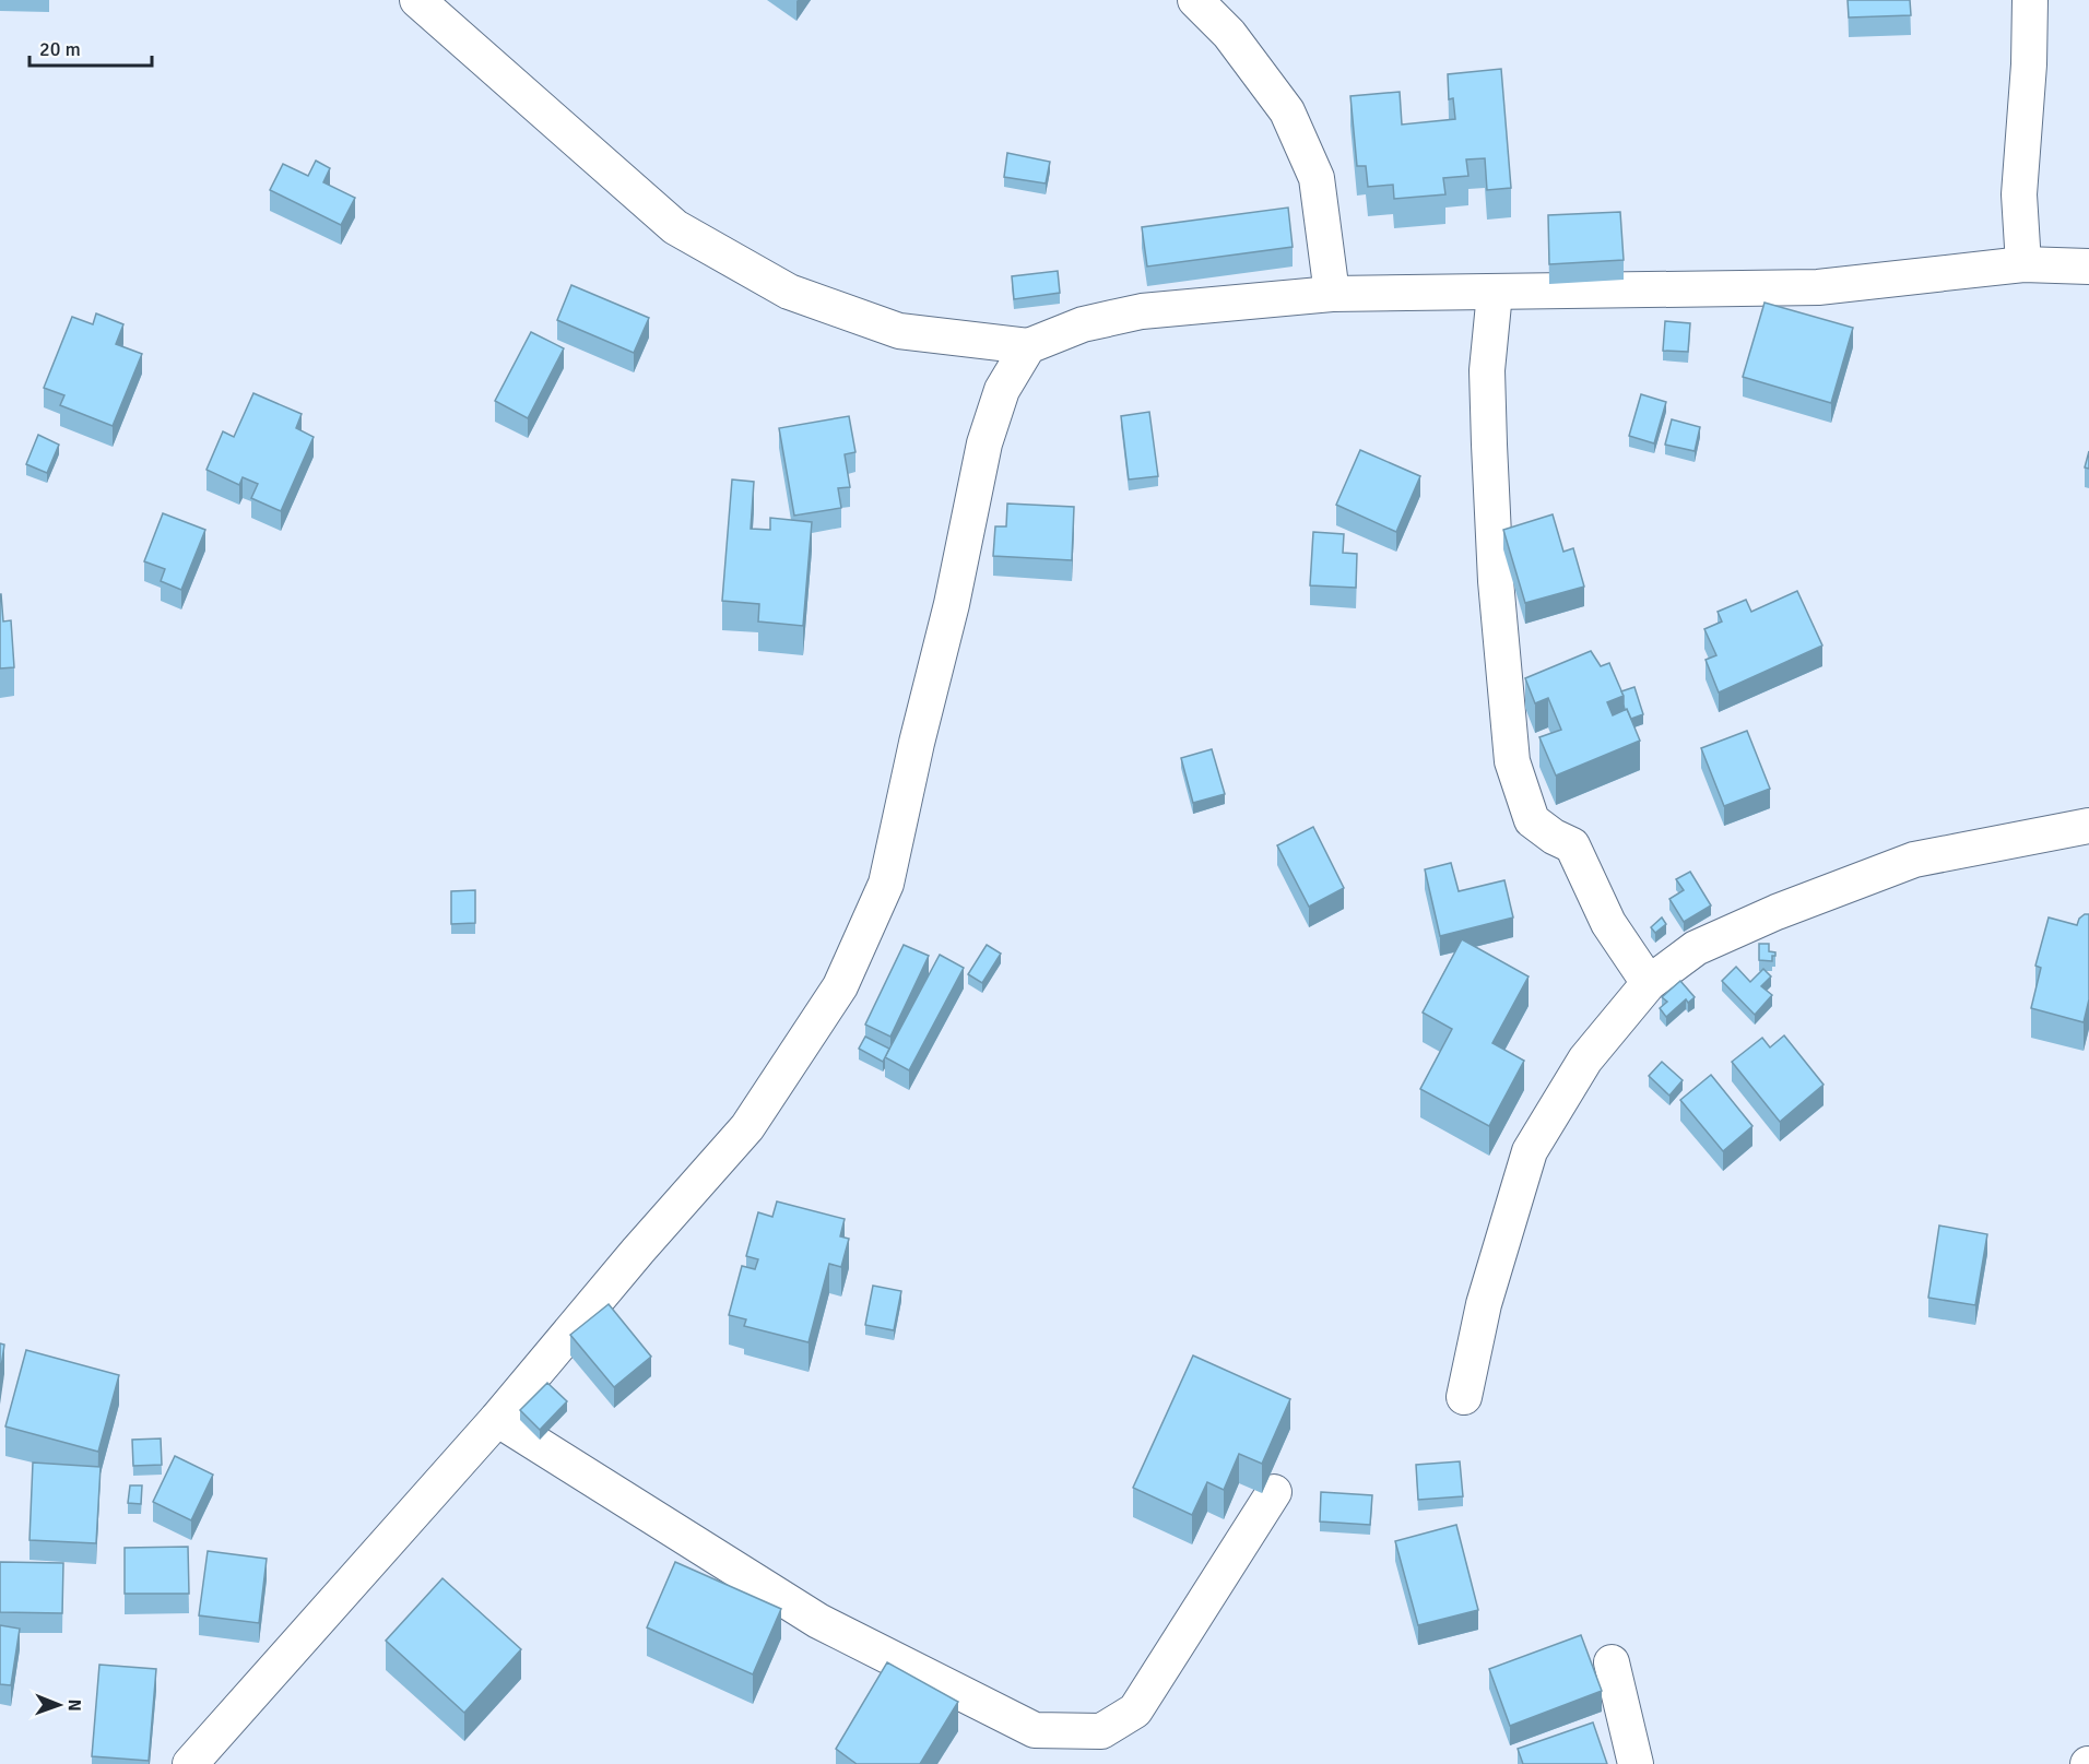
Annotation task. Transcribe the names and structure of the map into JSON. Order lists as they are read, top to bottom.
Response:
{
  "scale_bar": "20 m",
  "north": "right"
}
